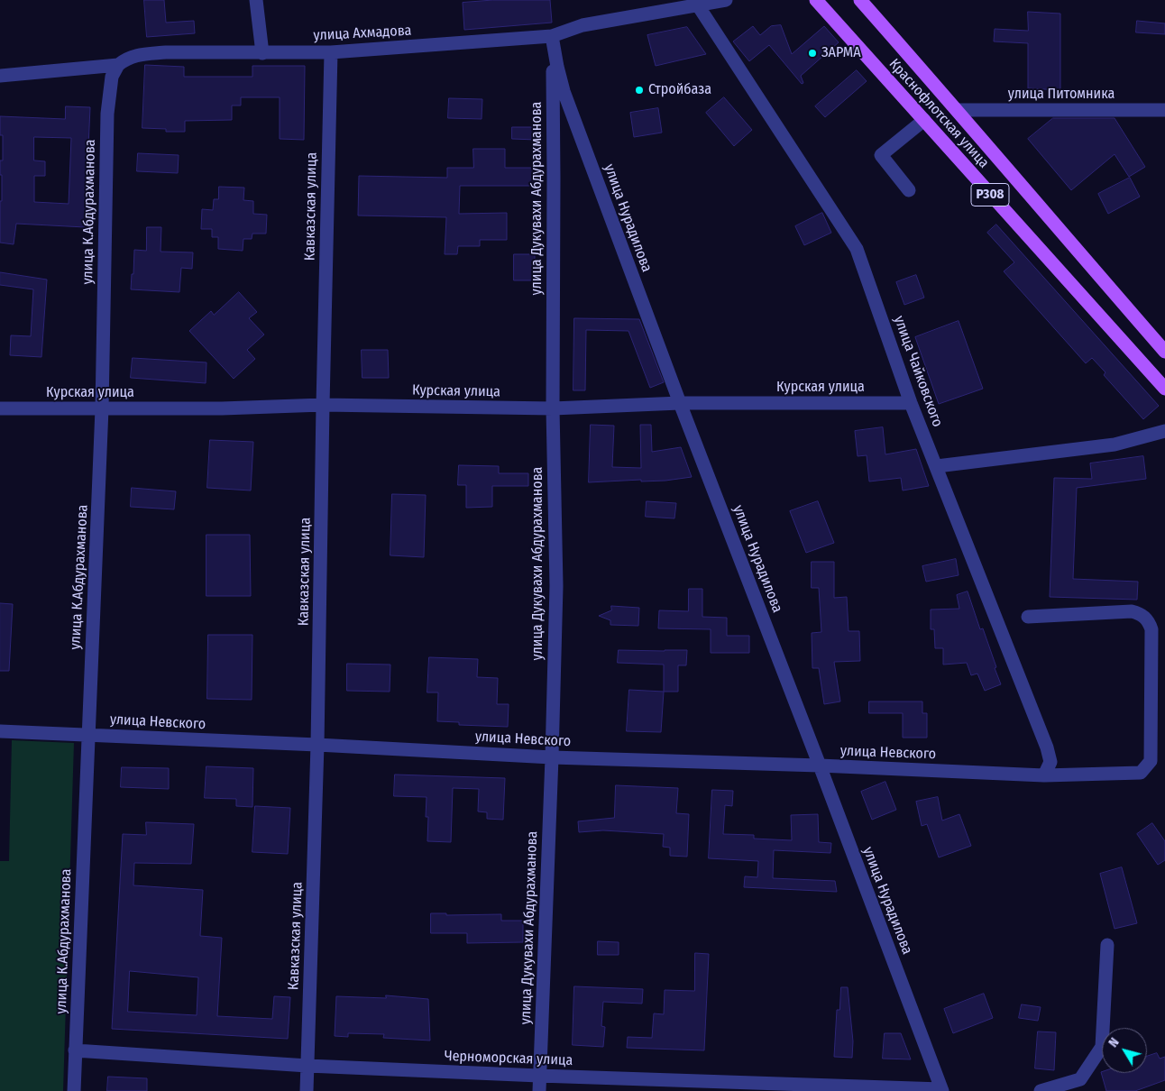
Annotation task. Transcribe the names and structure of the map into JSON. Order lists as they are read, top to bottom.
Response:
{
  "streets": {
    "main road": ["Краснофлотская улица", "P308"],
    "street": [
      "улица Ахмадова",
      "улица Питомника",
      "улица Дукувахи Абдурахманова",
      "Кавказская улица",
      "улица К.Абдурахманова",
      "улица Нурадилова",
      "улица Чайковского",
      "Курская улица",
      "улица Невского",
      "Черноморская улица"
    ]
  },
  "crossings": [
    ["улица Ахмадова", "улица Дукувахи Абдурахманова"],
    ["улица Ахмадова", "Кавказская улица"],
    ["улица Ахмадова", "улица К.Абдурахманова"],
    ["улица Ахмадова", "улица Нурадилова"],
    ["улица Ахмадова", "улица Чайковского"],
    ["улица Питомника", "Краснофлотская улица"],
    ["улица Дукувахи Абдурахманова", "улица Нурадилова"],
    ["улица Дукувахи Абдурахманова", "Курская улица"],
    ["улица Дукувахи Абдурахманова", "улица Невского"],
    ["улица Дукувахи Абдурахманова", "Черноморская улица"],
    ["Кавказская улица", "Курская улица"],
    ["Кавказская улица", "улица Невского"],
    ["Кавказская улица", "Черноморская улица"],
    ["улица К.Абдурахманова", "Курская улица"],
    ["улица К.Абдурахманова", "улица Невского"],
    ["улица К.Абдурахманова", "Черноморская улица"],
    ["улица Нурадилова", "Курская улица"],
    ["улица Нурадилова", "улица Невского"],
    ["улица Нурадилова", "Черноморская улица"],
    ["улица Чайковского", "Курская улица"],
    ["улица Чайковского", "улица Невского"]
  ],
  "places": ["ЗАРМА", "Стройбаза"],
  "north": "top left"
}
